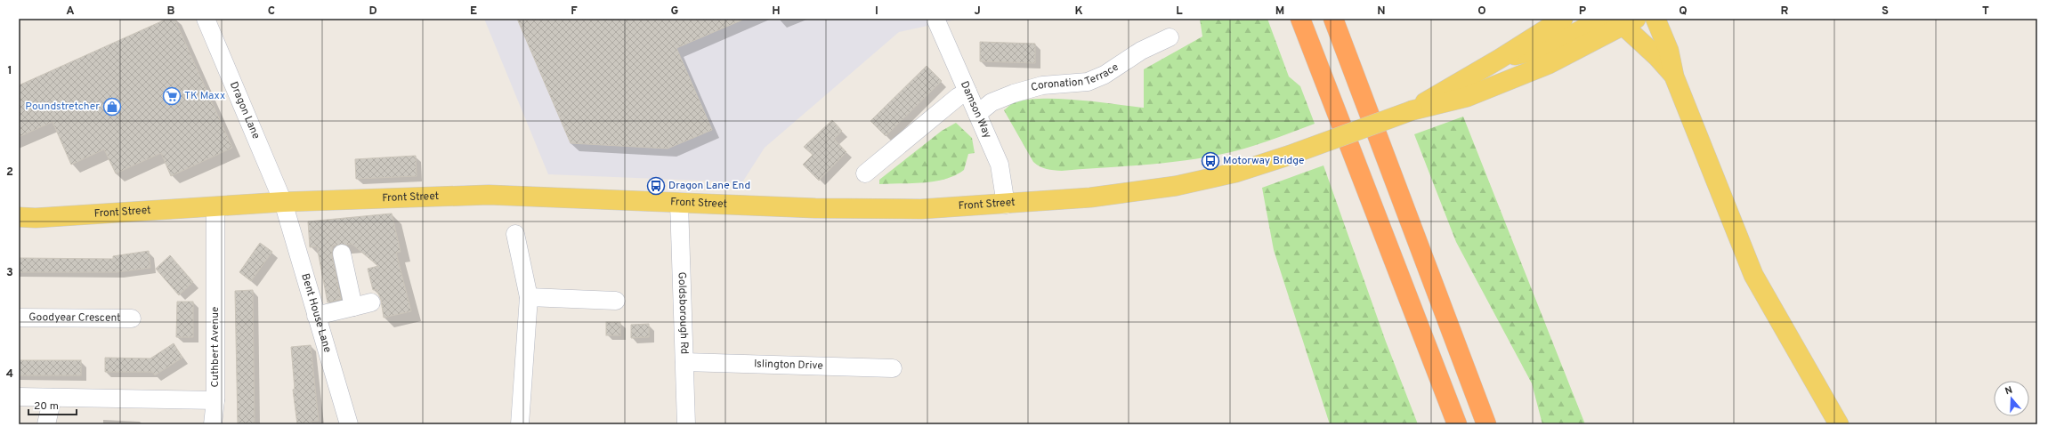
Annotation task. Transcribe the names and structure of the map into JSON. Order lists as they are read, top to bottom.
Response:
{
  "streets": {
    "main road": ["Front Street"],
    "street": [
      "Coronation Terrace",
      "Dragon Lane",
      "Damson Way",
      "Bent House Lane",
      "Goldsborough Rd",
      "Goodyear Crescent",
      "Cuthbert Avenue",
      "Islington Drive"
    ]
  },
  "crossings": [
    ["Coronation Terrace", "Damson Way"],
    ["Dragon Lane", "Front Street"],
    ["Dragon Lane", "Bent House Lane"],
    ["Damson Way", "Front Street"],
    ["Front Street", "Bent House Lane"],
    ["Front Street", "Goldsborough Rd"],
    ["Front Street", "Cuthbert Avenue"],
    ["Goldsborough Rd", "Islington Drive"]
  ],
  "places": {
    "supermarket": ["TK Maxx"],
    "shop": ["Poundstretcher"],
    "bus stop": ["Motorway Bridge", "Dragon Lane End"]
  },
  "scale_bar": "20 m",
  "north": "top",
  "grid": {
    "columns": [
      "A",
      "B",
      "C",
      "D",
      "E",
      "F",
      "G",
      "H",
      "I",
      "J",
      "K",
      "L",
      "M",
      "N",
      "O",
      "P",
      "Q",
      "R",
      "S",
      "T"
    ],
    "rows": [
      "1",
      "2",
      "3",
      "4"
    ]
  }
}
